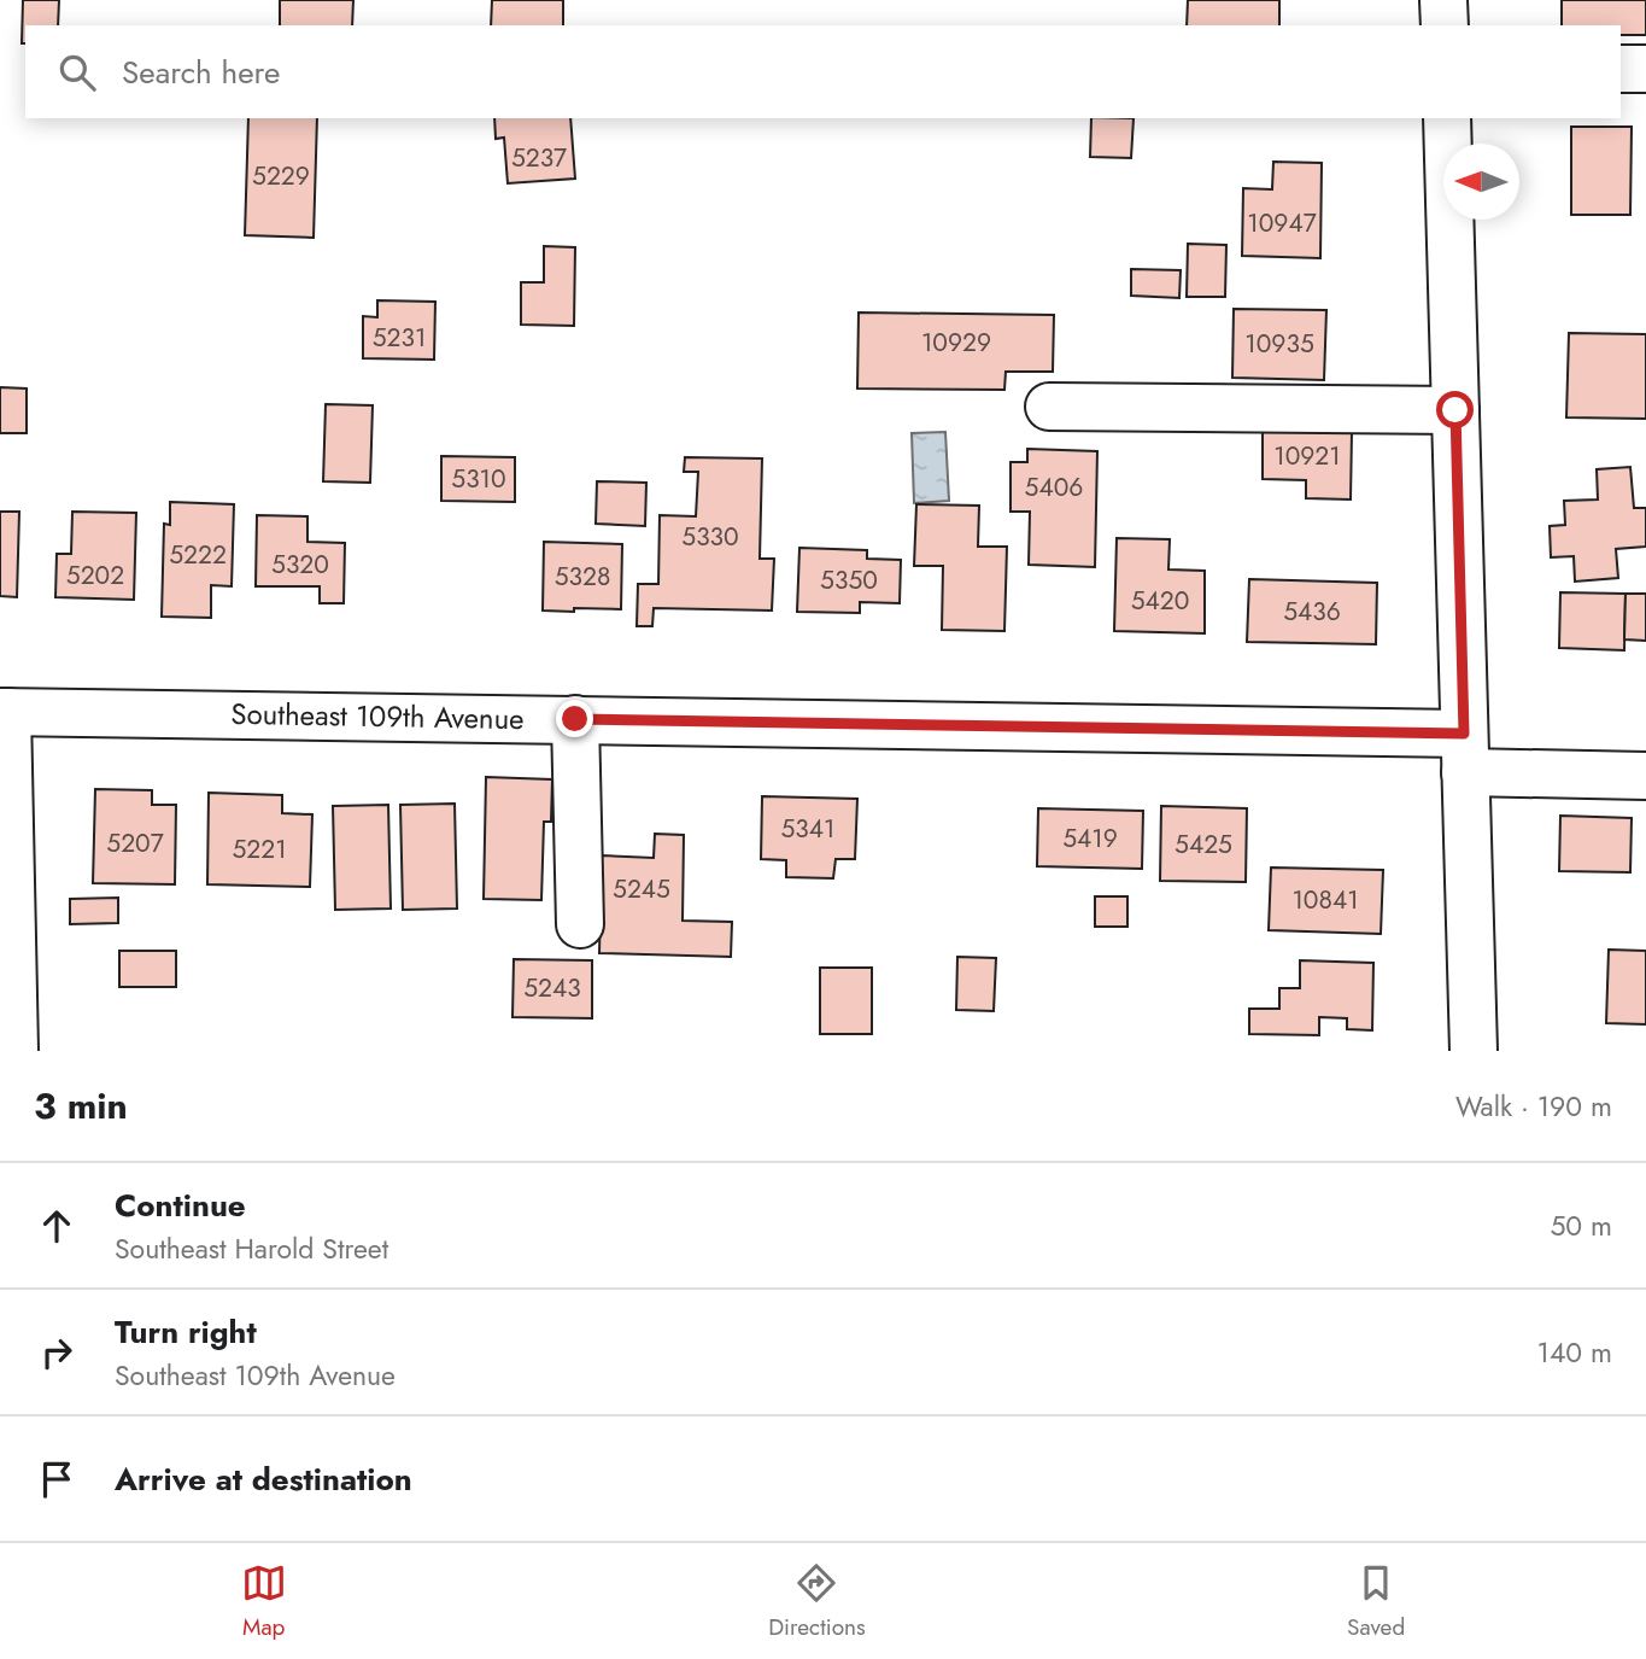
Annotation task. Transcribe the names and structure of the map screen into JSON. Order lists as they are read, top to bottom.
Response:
{
  "streets": {
    "street": ["Southeast 109th Avenue"]
  },
  "house_numbers": [
    "5237",
    "5229",
    "10947",
    "5231",
    "10929",
    "10935",
    "10921",
    "5310",
    "5406",
    "5330",
    "5222",
    "5320",
    "5202",
    "5328",
    "5350",
    "5420",
    "5436",
    "5341",
    "5419",
    "5207",
    "5425",
    "5221",
    "5245",
    "10841",
    "5243"
  ],
  "north": "left",
  "page": {
    "search": "Search here",
    "heading": ["3 min", "Walk · 190 m"],
    "list": [
      ["Continue", "Southeast Harold Street", "50 m"],
      ["Turn right", "Southeast 109th Avenue", "140 m"],
      "Arrive at destination"
    ],
    "nav": ["Map", "Directions", "Saved"]
  }
}
